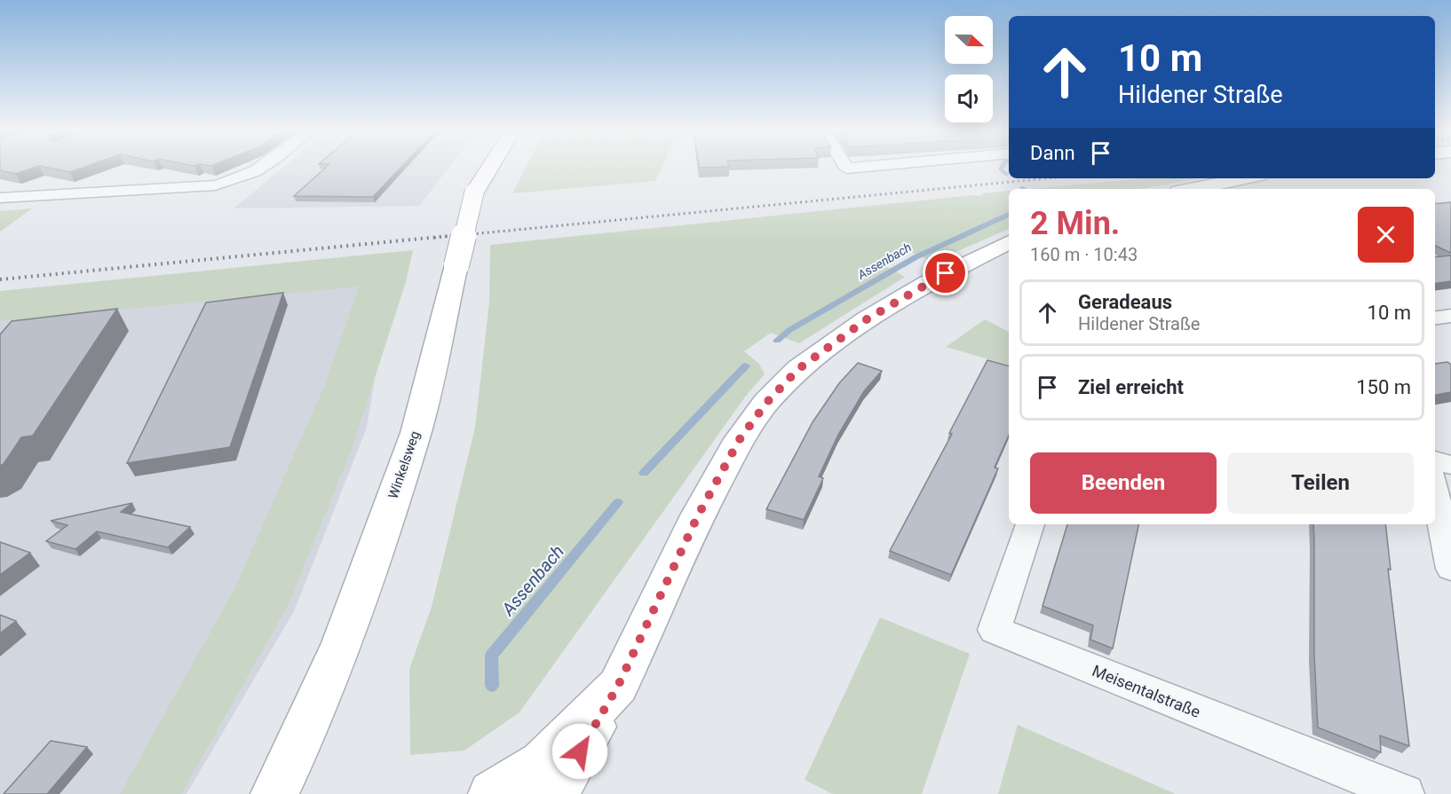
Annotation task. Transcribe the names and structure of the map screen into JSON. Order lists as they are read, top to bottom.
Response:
{
  "streets": {
    "main road": ["Winkelsweg"],
    "street": ["Meisentalstraße"]
  },
  "water": ["Assenbach"],
  "north": "right",
  "page": {
    "turn": ["10 m", "Hildener Straße"],
    "then": "Dann",
    "heading": ["2 Min.", "160 m · 10:43"],
    "list": [
      {
        "name": "Geradeaus",
        "note": "Hildener Straße",
        "value": "10 m"
      },
      {
        "name": "Ziel erreicht",
        "value": "150 m"
      }
    ],
    "buttons": ["Beenden", "Teilen"]
  }
}
